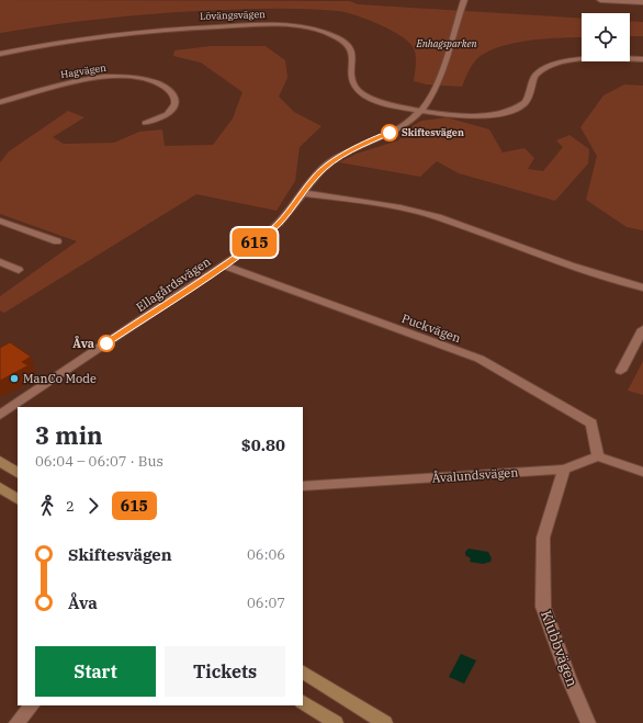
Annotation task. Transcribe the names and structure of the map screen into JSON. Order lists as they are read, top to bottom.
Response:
{
  "streets": {
    "street": [
      "Lövängsvägen",
      "Hagvägen",
      "Ellagårdsvägen",
      "Puckvägen",
      "Åvalundsvägen",
      "Klubbvägen"
    ]
  },
  "crossings": [
    ["Lövängsvägen", "Ellagårdsvägen"],
    ["Ellagårdsvägen", "Puckvägen"],
    ["Puckvägen", "Åvalundsvägen"],
    ["Åvalundsvägen", "Klubbvägen"]
  ],
  "parks": ["Enhagsparken"],
  "places": ["Skiftesvägen", "Åva", "ManCo Mode"],
  "lines": ["bus line 615"],
  "page": {
    "on_map": "615",
    "heading": ["3 min", "06:04 – 06:07 · Bus", "$0.80"],
    "legs": ["2", "615"],
    "list": [
      {
        "name": "Skiftesvägen",
        "value": "06:06"
      },
      {
        "name": "Åva",
        "value": "06:07"
      }
    ],
    "buttons": ["Start", "Tickets"]
  }
}
